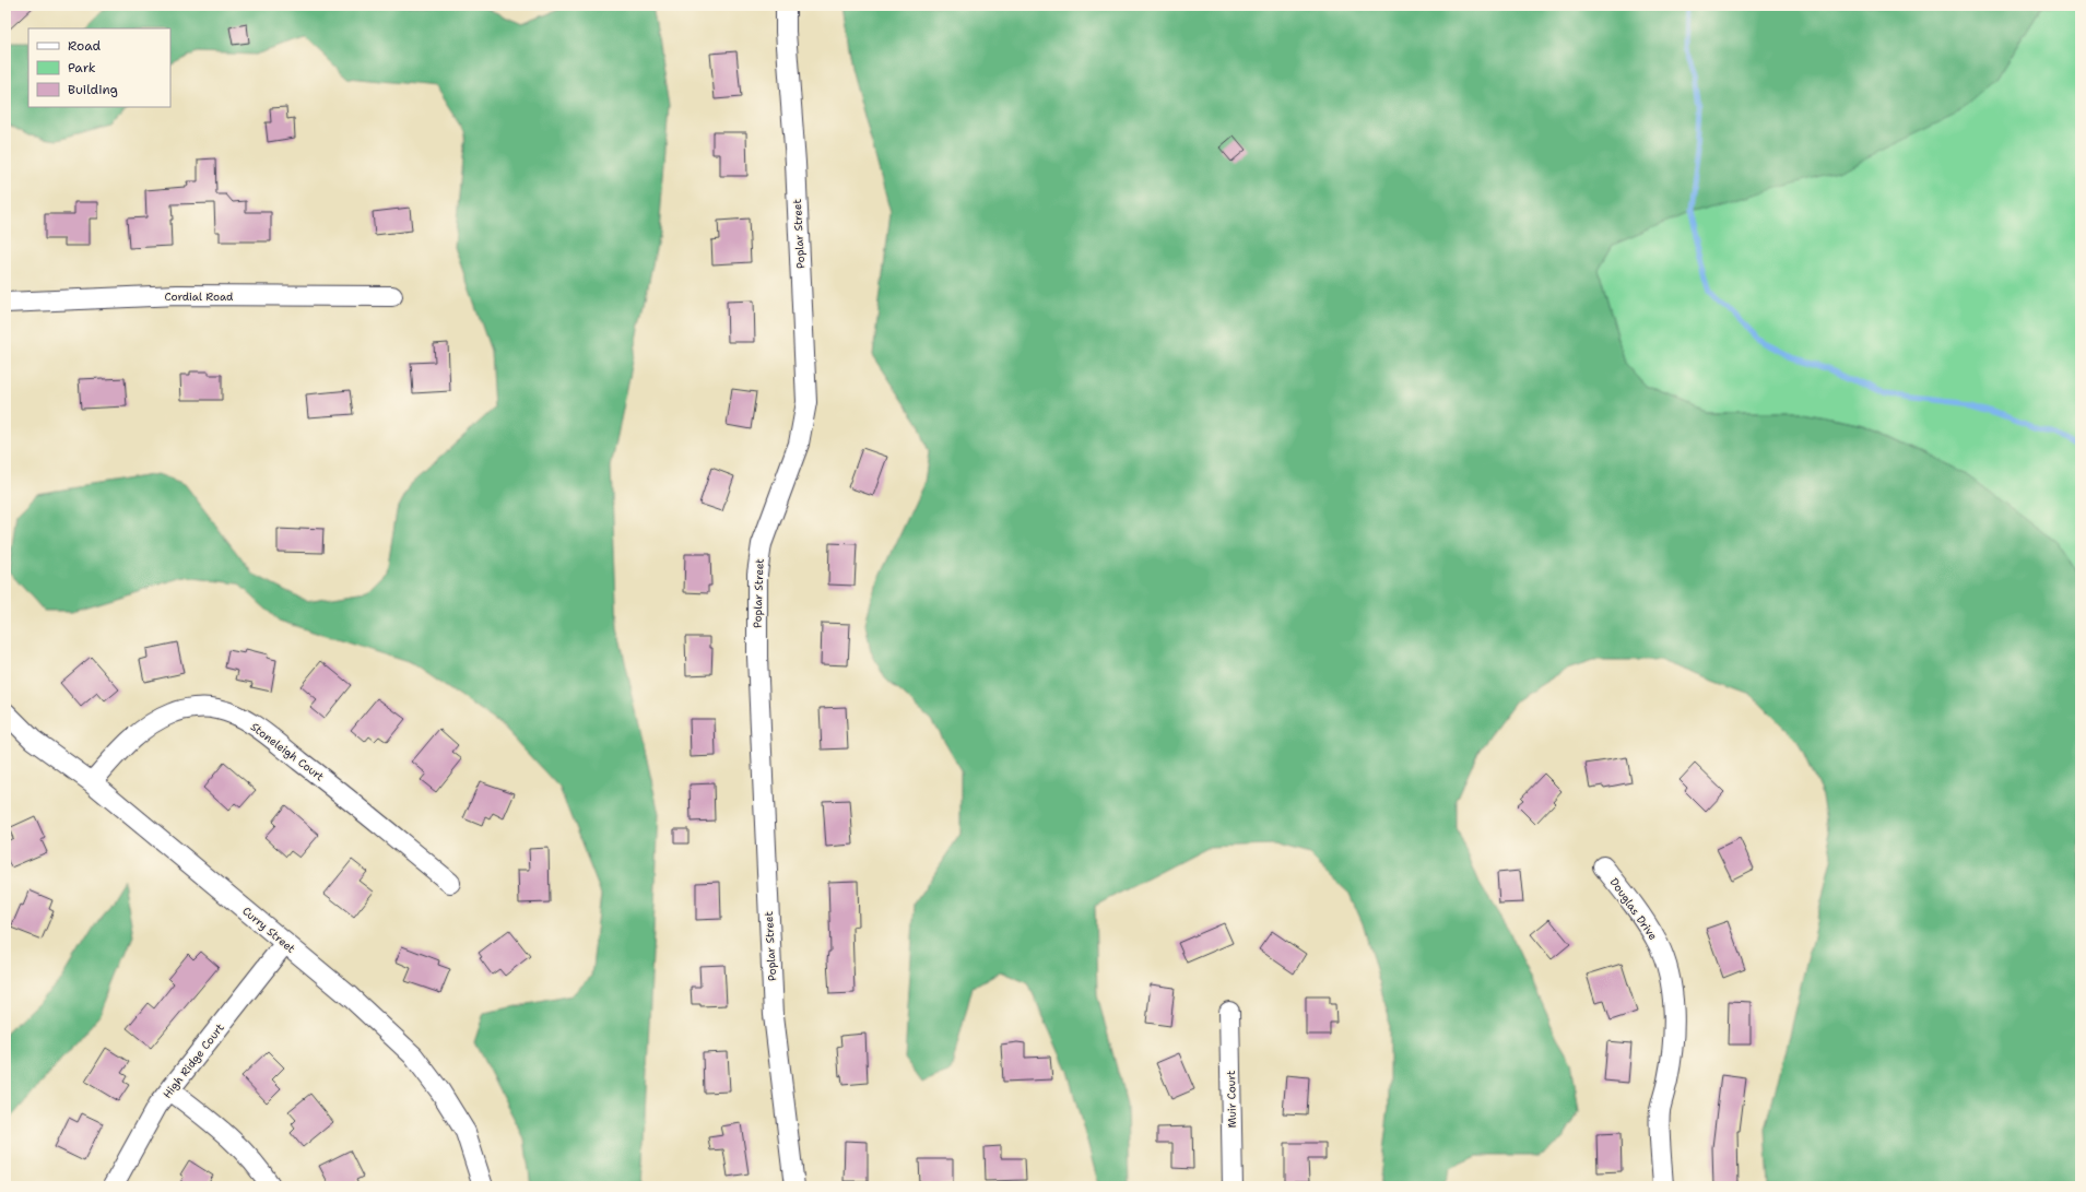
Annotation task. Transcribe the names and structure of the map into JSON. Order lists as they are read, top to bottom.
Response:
{
  "streets": {
    "street": [
      "Poplar Street",
      "Cordial Road",
      "Stoneleigh Court",
      "Douglas Drive",
      "Curry Street",
      "High Ridge Court",
      "Muir Court"
    ]
  },
  "crossings": [
    ["Stoneleigh Court", "Curry Street"],
    ["Curry Street", "High Ridge Court"]
  ],
  "legend": ["Road", "Park", "Building"]
}
